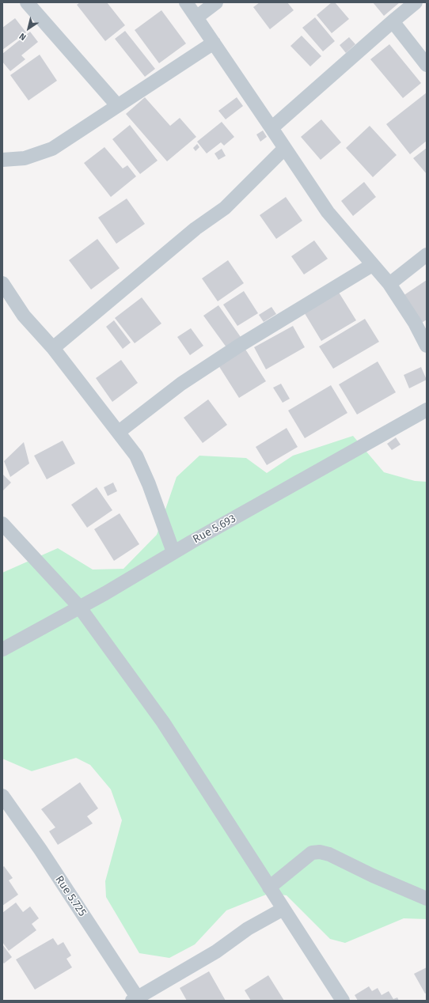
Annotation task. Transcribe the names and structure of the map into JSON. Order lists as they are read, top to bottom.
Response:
{
  "streets": {
    "street": ["Rue 5.693", "Rue 5.725"]
  },
  "north": "bottom left"
}
